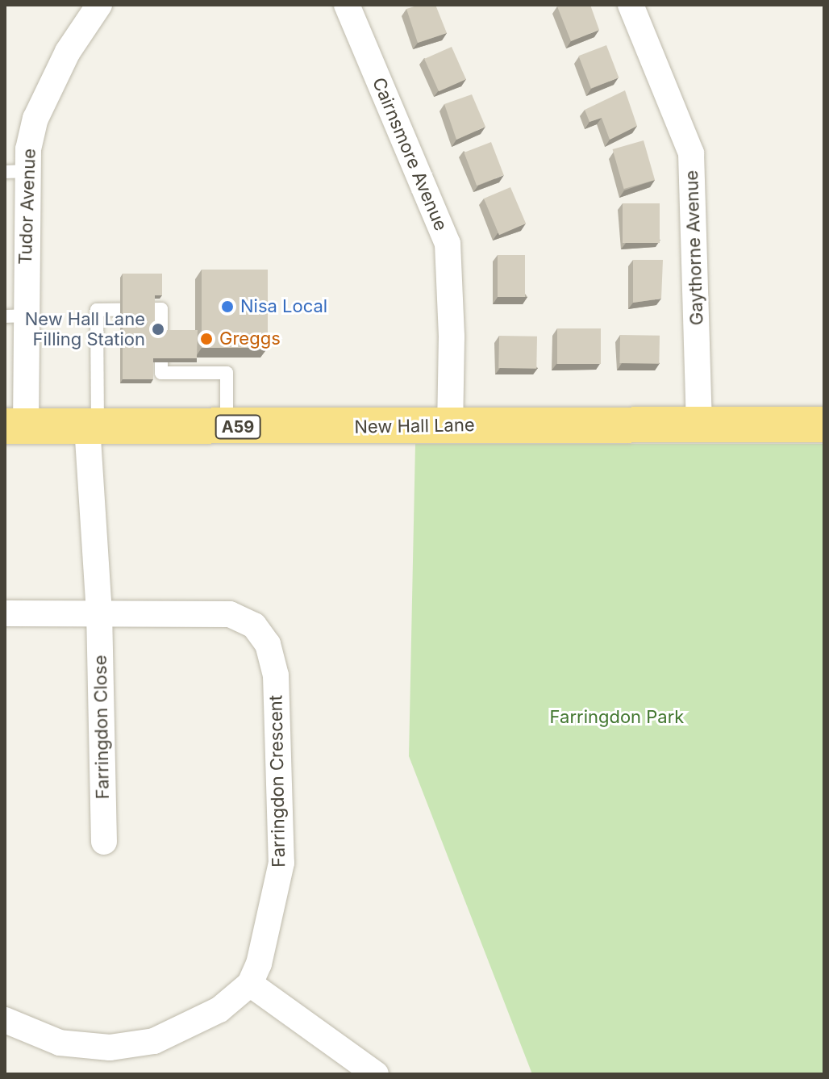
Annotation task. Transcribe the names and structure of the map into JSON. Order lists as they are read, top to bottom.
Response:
{
  "streets": {
    "highway": ["New Hall Lane", "A59"],
    "street": [
      "Cairnsmore Avenue",
      "Tudor Avenue",
      "Gaythorne Avenue",
      "Farringdon Close",
      "Farringdon Crescent"
    ]
  },
  "crossings": [
    ["Cairnsmore Avenue", "New Hall Lane"],
    ["Tudor Avenue", "New Hall Lane"],
    ["Gaythorne Avenue", "New Hall Lane"],
    ["Farringdon Close", "Farringdon Crescent"]
  ],
  "parks": ["Farringdon Park"],
  "places": ["Nisa Local", "New Hall Lane Filling Station", "Greggs"]
}
